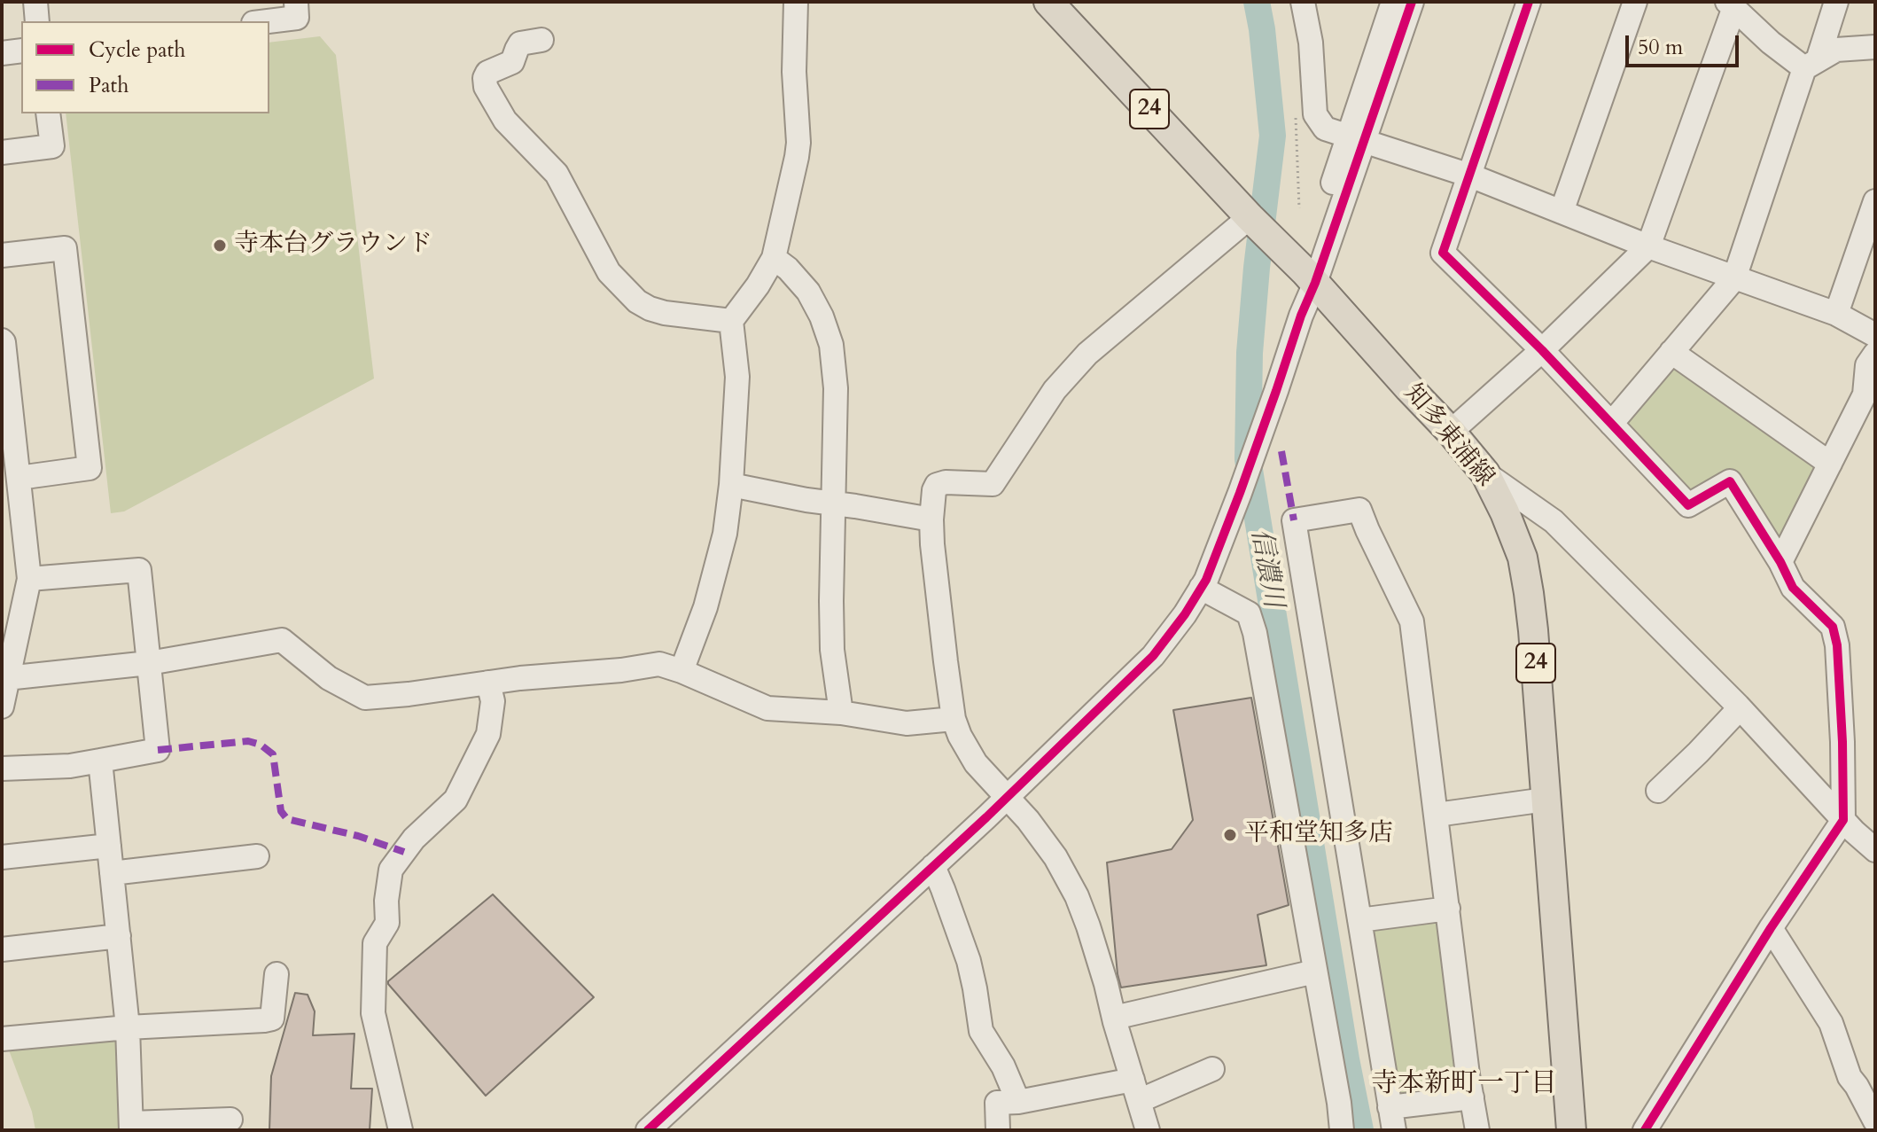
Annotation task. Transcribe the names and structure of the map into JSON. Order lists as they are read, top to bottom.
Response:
{
  "streets": {
    "main road": ["24", "知多東浦線"]
  },
  "districts": ["寺本新町一丁目"],
  "water": ["信濃川"],
  "places": ["寺本台グラウンド", "平和堂知多店"],
  "legend": ["Cycle path", "Path"],
  "scale_bar": "50 m"
}
